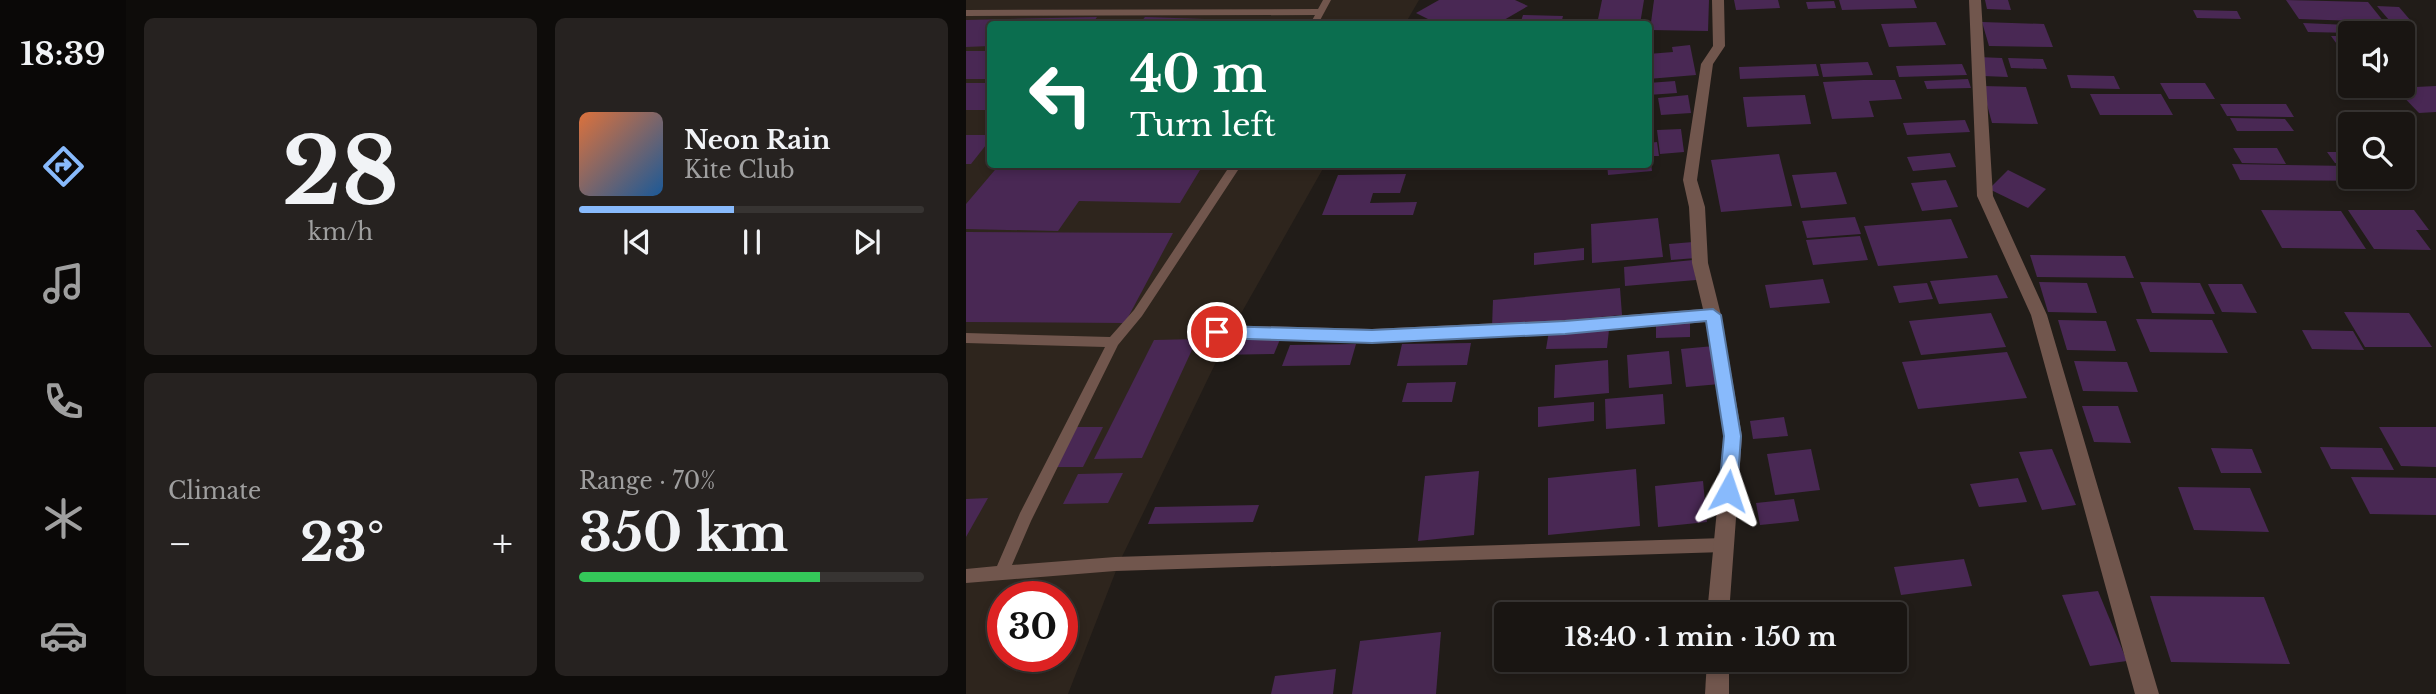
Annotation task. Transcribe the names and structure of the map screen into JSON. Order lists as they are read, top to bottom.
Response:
{
  "page": {
    "tabs": "18:39",
    "tile": [
      ["28", "km/h"],
      "Climate",
      ["Range · 70%", "350 km"]
    ],
    "turn": ["40 m", "Turn left"],
    "song": ["Neon Rain", "Kite Club"],
    "heat": ["−", "23°", "+"],
    "limit": "30",
    "trip": "18:40 · 1 min · 150 m"
  }
}
